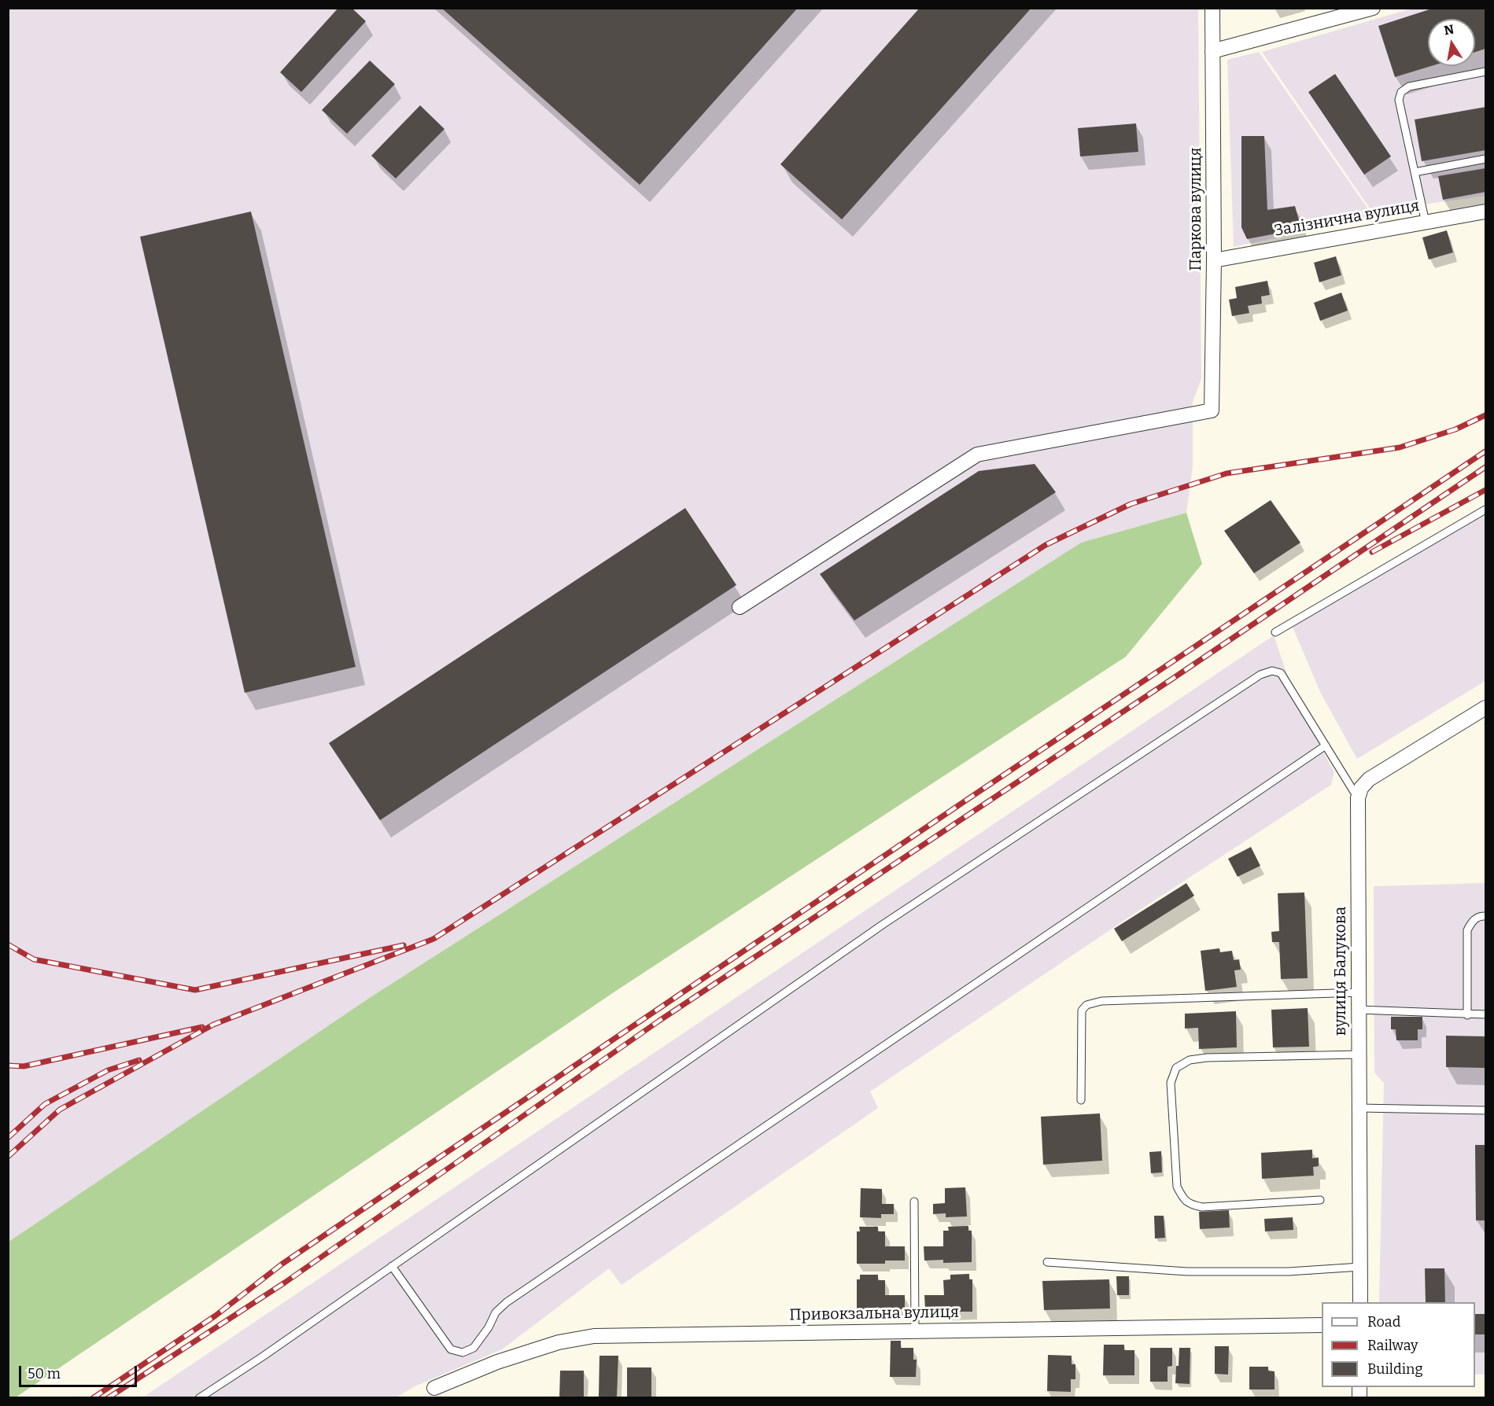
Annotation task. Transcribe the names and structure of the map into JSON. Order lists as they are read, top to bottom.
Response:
{
  "streets": {
    "street": [
      "Паркова вулиця",
      "Залізнична вулиця",
      "вулиця Балукова",
      "Привокзальна вулиця"
    ]
  },
  "crossings": [
    ["Паркова вулиця", "Залізнична вулиця"]
  ],
  "legend": ["Road", "Railway", "Building"],
  "scale_bar": "50 m",
  "north": "top"
}
